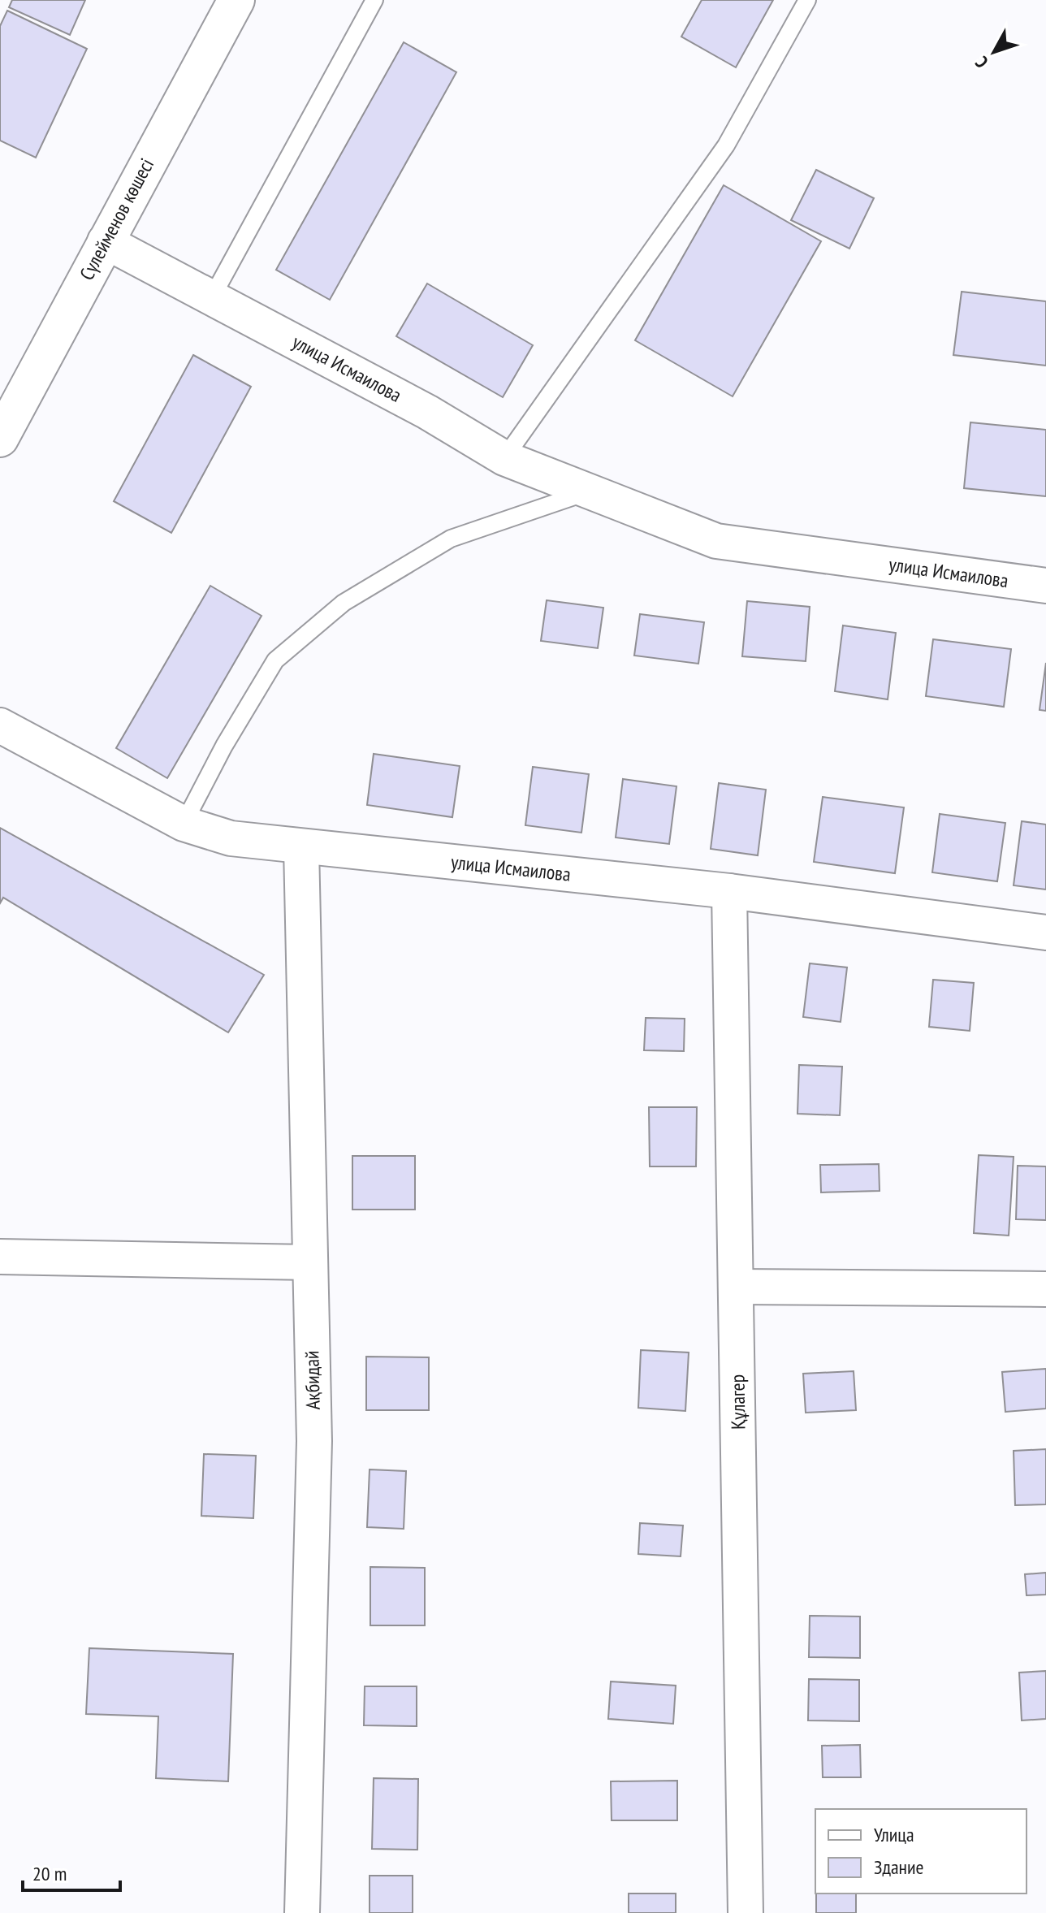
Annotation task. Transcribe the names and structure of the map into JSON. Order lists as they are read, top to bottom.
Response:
{
  "streets": {
    "street": [
      "Сүлейменов көшесі",
      "улица Исмаилова",
      "Ақбидай",
      "Құлагер"
    ]
  },
  "crossings": [
    ["Сүлейменов көшесі", "улица Исмаилова"],
    ["улица Исмаилова", "Ақбидай"],
    ["улица Исмаилова", "Құлагер"]
  ],
  "legend": ["Улица", "Здание"],
  "scale_bar": "20 m",
  "north": "bottom left"
}
